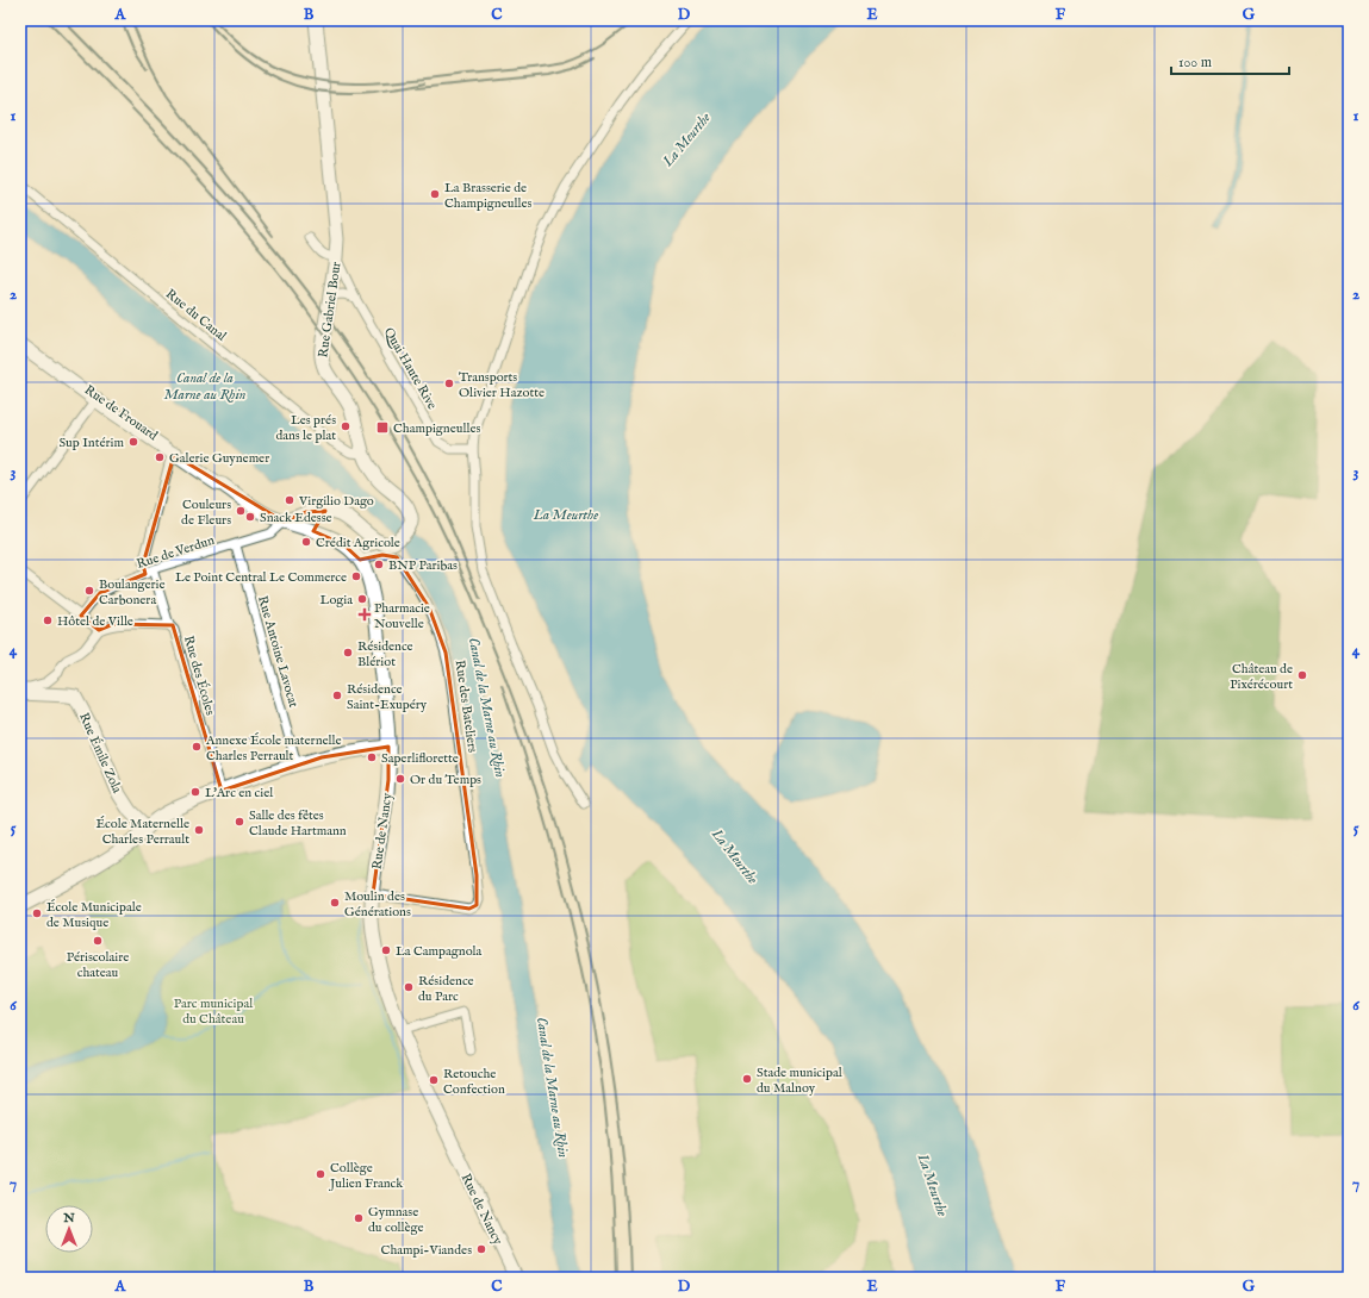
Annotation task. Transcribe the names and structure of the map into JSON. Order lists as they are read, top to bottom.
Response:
{
  "streets": {
    "main road": [
      "Rue Gabriel Bour",
      "Rue de Frouard",
      "Rue Émile Zola",
      "Rue de Nancy"
    ],
    "street": [
      "Rue du Canal",
      "Quai Haute Rive",
      "Rue de Verdun",
      "Rue Antoine Lavocat",
      "Rue des Écoles",
      "Rue des Bateliers"
    ]
  },
  "crossings": [
    ["Rue Gabriel Bour", "Rue du Canal"],
    ["Rue Gabriel Bour", "Quai Haute Rive"],
    ["Rue Gabriel Bour", "Rue de Frouard"],
    ["Rue Gabriel Bour", "Rue de Verdun"],
    ["Rue Gabriel Bour", "Rue de Nancy"],
    ["Rue de Frouard", "Rue de Verdun"],
    ["Rue de Frouard", "Rue des Écoles"],
    ["Rue de Frouard", "Rue de Nancy"],
    ["Rue de Verdun", "Rue Antoine Lavocat"],
    ["Rue de Verdun", "Rue des Écoles"],
    ["Rue de Verdun", "Rue de Nancy"],
    ["Rue des Bateliers", "Rue de Nancy"]
  ],
  "water": ["La Meurthe", "Canal de la Marne au Rhin"],
  "parks": ["Parc municipal du Château"],
  "places": {
    "other": [
      "La Brasserie de Champigneulles",
      "Transports Olivier Hazotte",
      "Les prés dans le plat",
      "Sup Intérim",
      "Galerie Guynemer",
      "Virgilio Dago",
      "Couleurs de Fleurs",
      "Snack Edesse",
      "Crédit Agricole",
      "BNP Paribas",
      "Le Point Central Le Commerce",
      "Boulangerie Carbonera",
      "Logia",
      "Hôtel de Ville",
      "Résidence Blériot",
      "Château de Pixérécourt",
      "Résidence Saint-Exupéry",
      "Annexe École maternelle Charles Perrault",
      "Saperliflorette",
      "Or du Temps",
      "L'Arc en ciel",
      "Salle des fêtes Claude Hartmann",
      "École Maternelle Charles Perrault",
      "Moulin des Générations",
      "École Municipale de Musique",
      "Périscolaire chateau",
      "La Campagnola",
      "Résidence du Parc",
      "Stade municipal du Malnoy",
      "Retouche Confection",
      "Collège Julien Franck",
      "Gymnase du collège",
      "Champi-Viandes"
    ],
    "transit": ["Champigneulles"],
    "health": ["Pharmacie Nouvelle"]
  },
  "scale_bar": "100 m",
  "north": "top",
  "grid": {
    "columns": [
      "A",
      "B",
      "C",
      "D",
      "E",
      "F",
      "G"
    ],
    "rows": [
      "1",
      "2",
      "3",
      "4",
      "5",
      "6",
      "7"
    ]
  }
}
